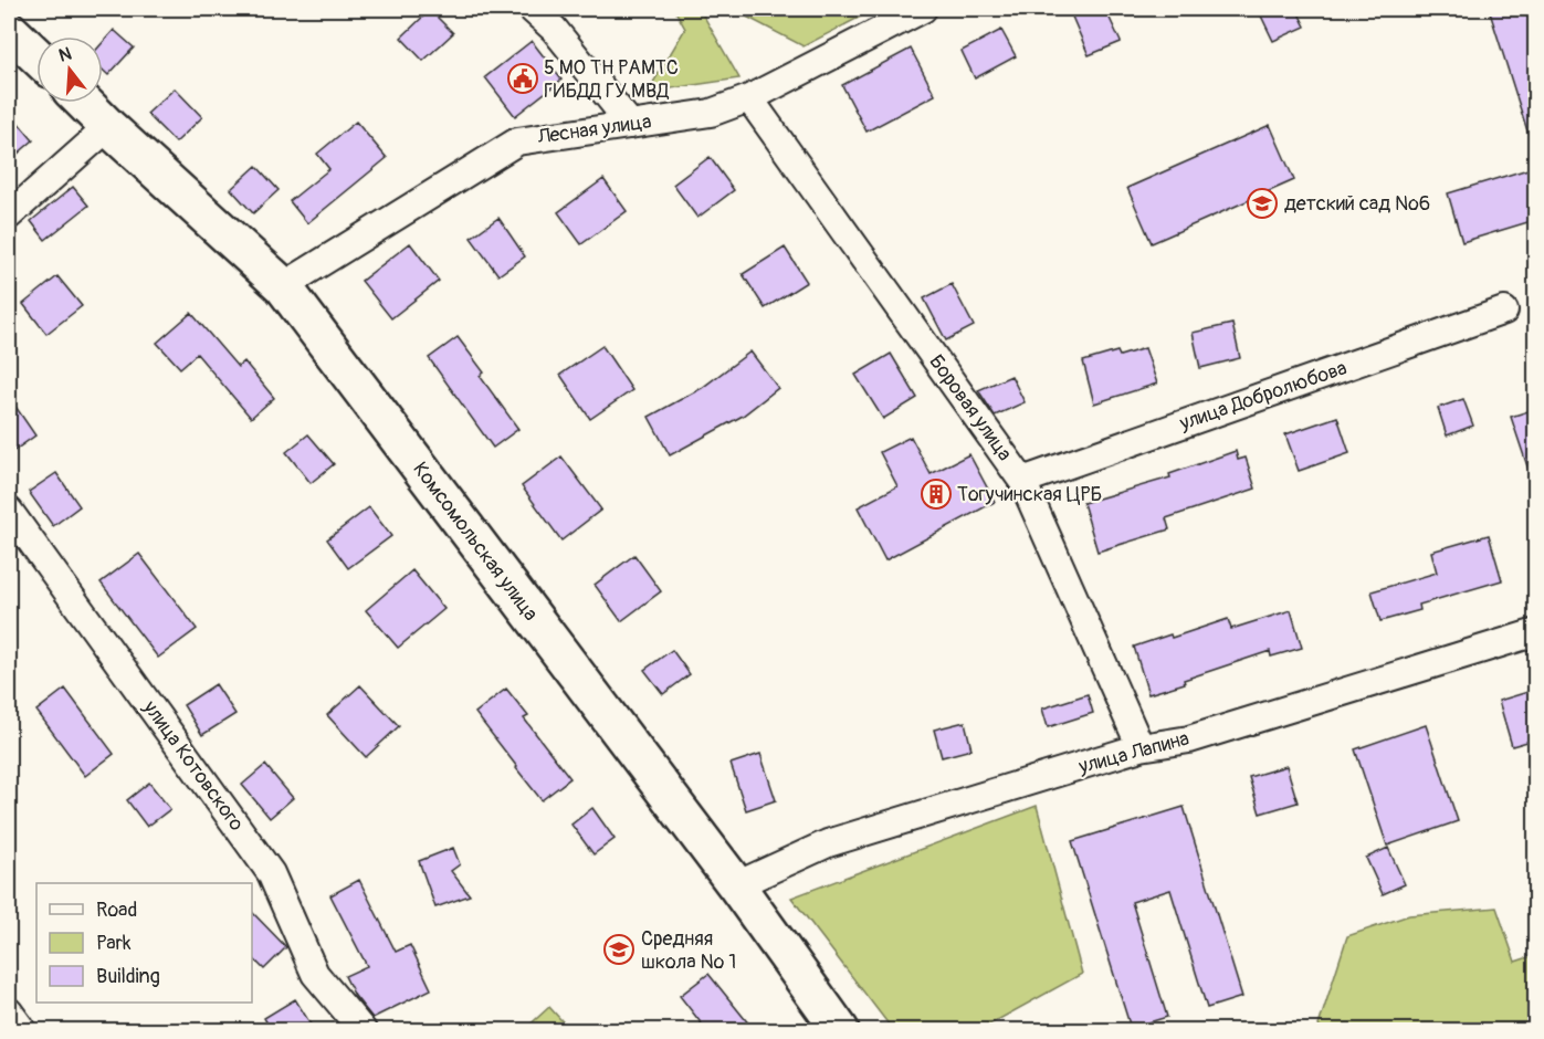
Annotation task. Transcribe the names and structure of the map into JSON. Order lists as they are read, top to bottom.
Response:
{
  "streets": {
    "main road": ["Комсомольская улица"],
    "street": [
      "Лесная улица",
      "улица Добролюбова",
      "Боровая улица",
      "улица Лапина",
      "улица Котовского"
    ]
  },
  "crossings": [
    ["Лесная улица", "Боровая улица"],
    ["Лесная улица", "Комсомольская улица"],
    ["улица Добролюбова", "Боровая улица"],
    ["Боровая улица", "улица Лапина"],
    ["Комсомольская улица", "улица Лапина"]
  ],
  "places": {
    "public building": ["5 МО ТН РАМТС ГИБДД ГУ МВД"],
    "school or university": ["детский сад №6", "Средняя школа № 1"],
    "building": ["Тогучинская ЦРБ"]
  },
  "legend": ["Road", "Park", "Building"],
  "north": "top"
}
